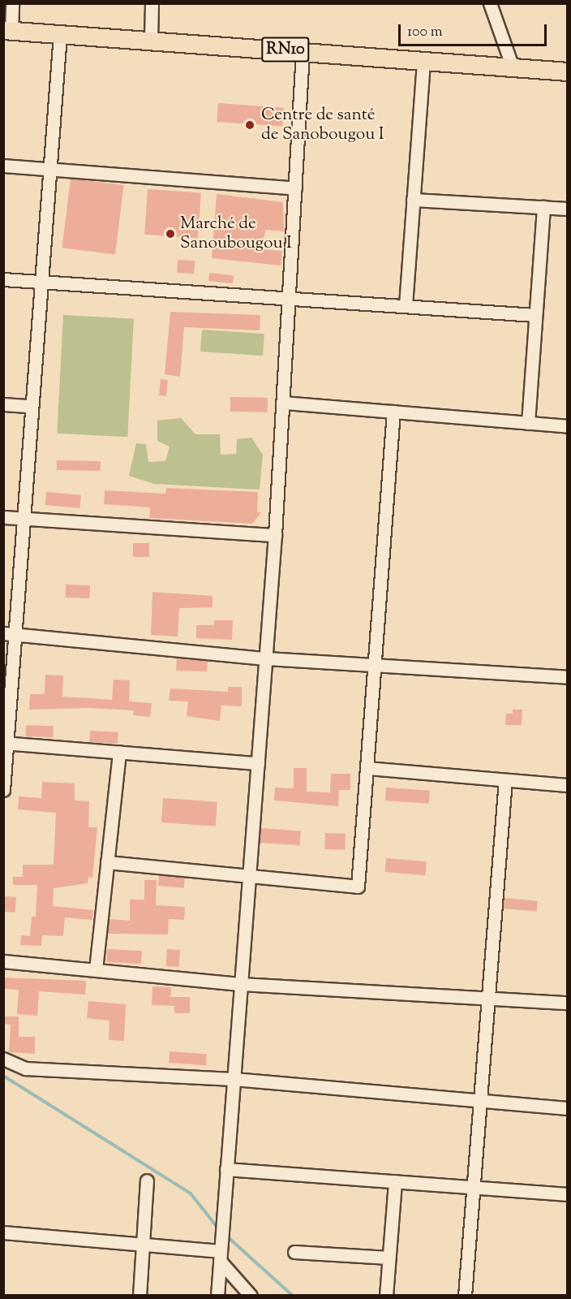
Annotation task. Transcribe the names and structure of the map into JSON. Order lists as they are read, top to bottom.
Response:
{
  "streets": {
    "highway": ["RN10"]
  },
  "places": ["Centre de santé de Sanobougou I", "Marché de Sanoubougou I"],
  "scale_bar": "100 m"
}
